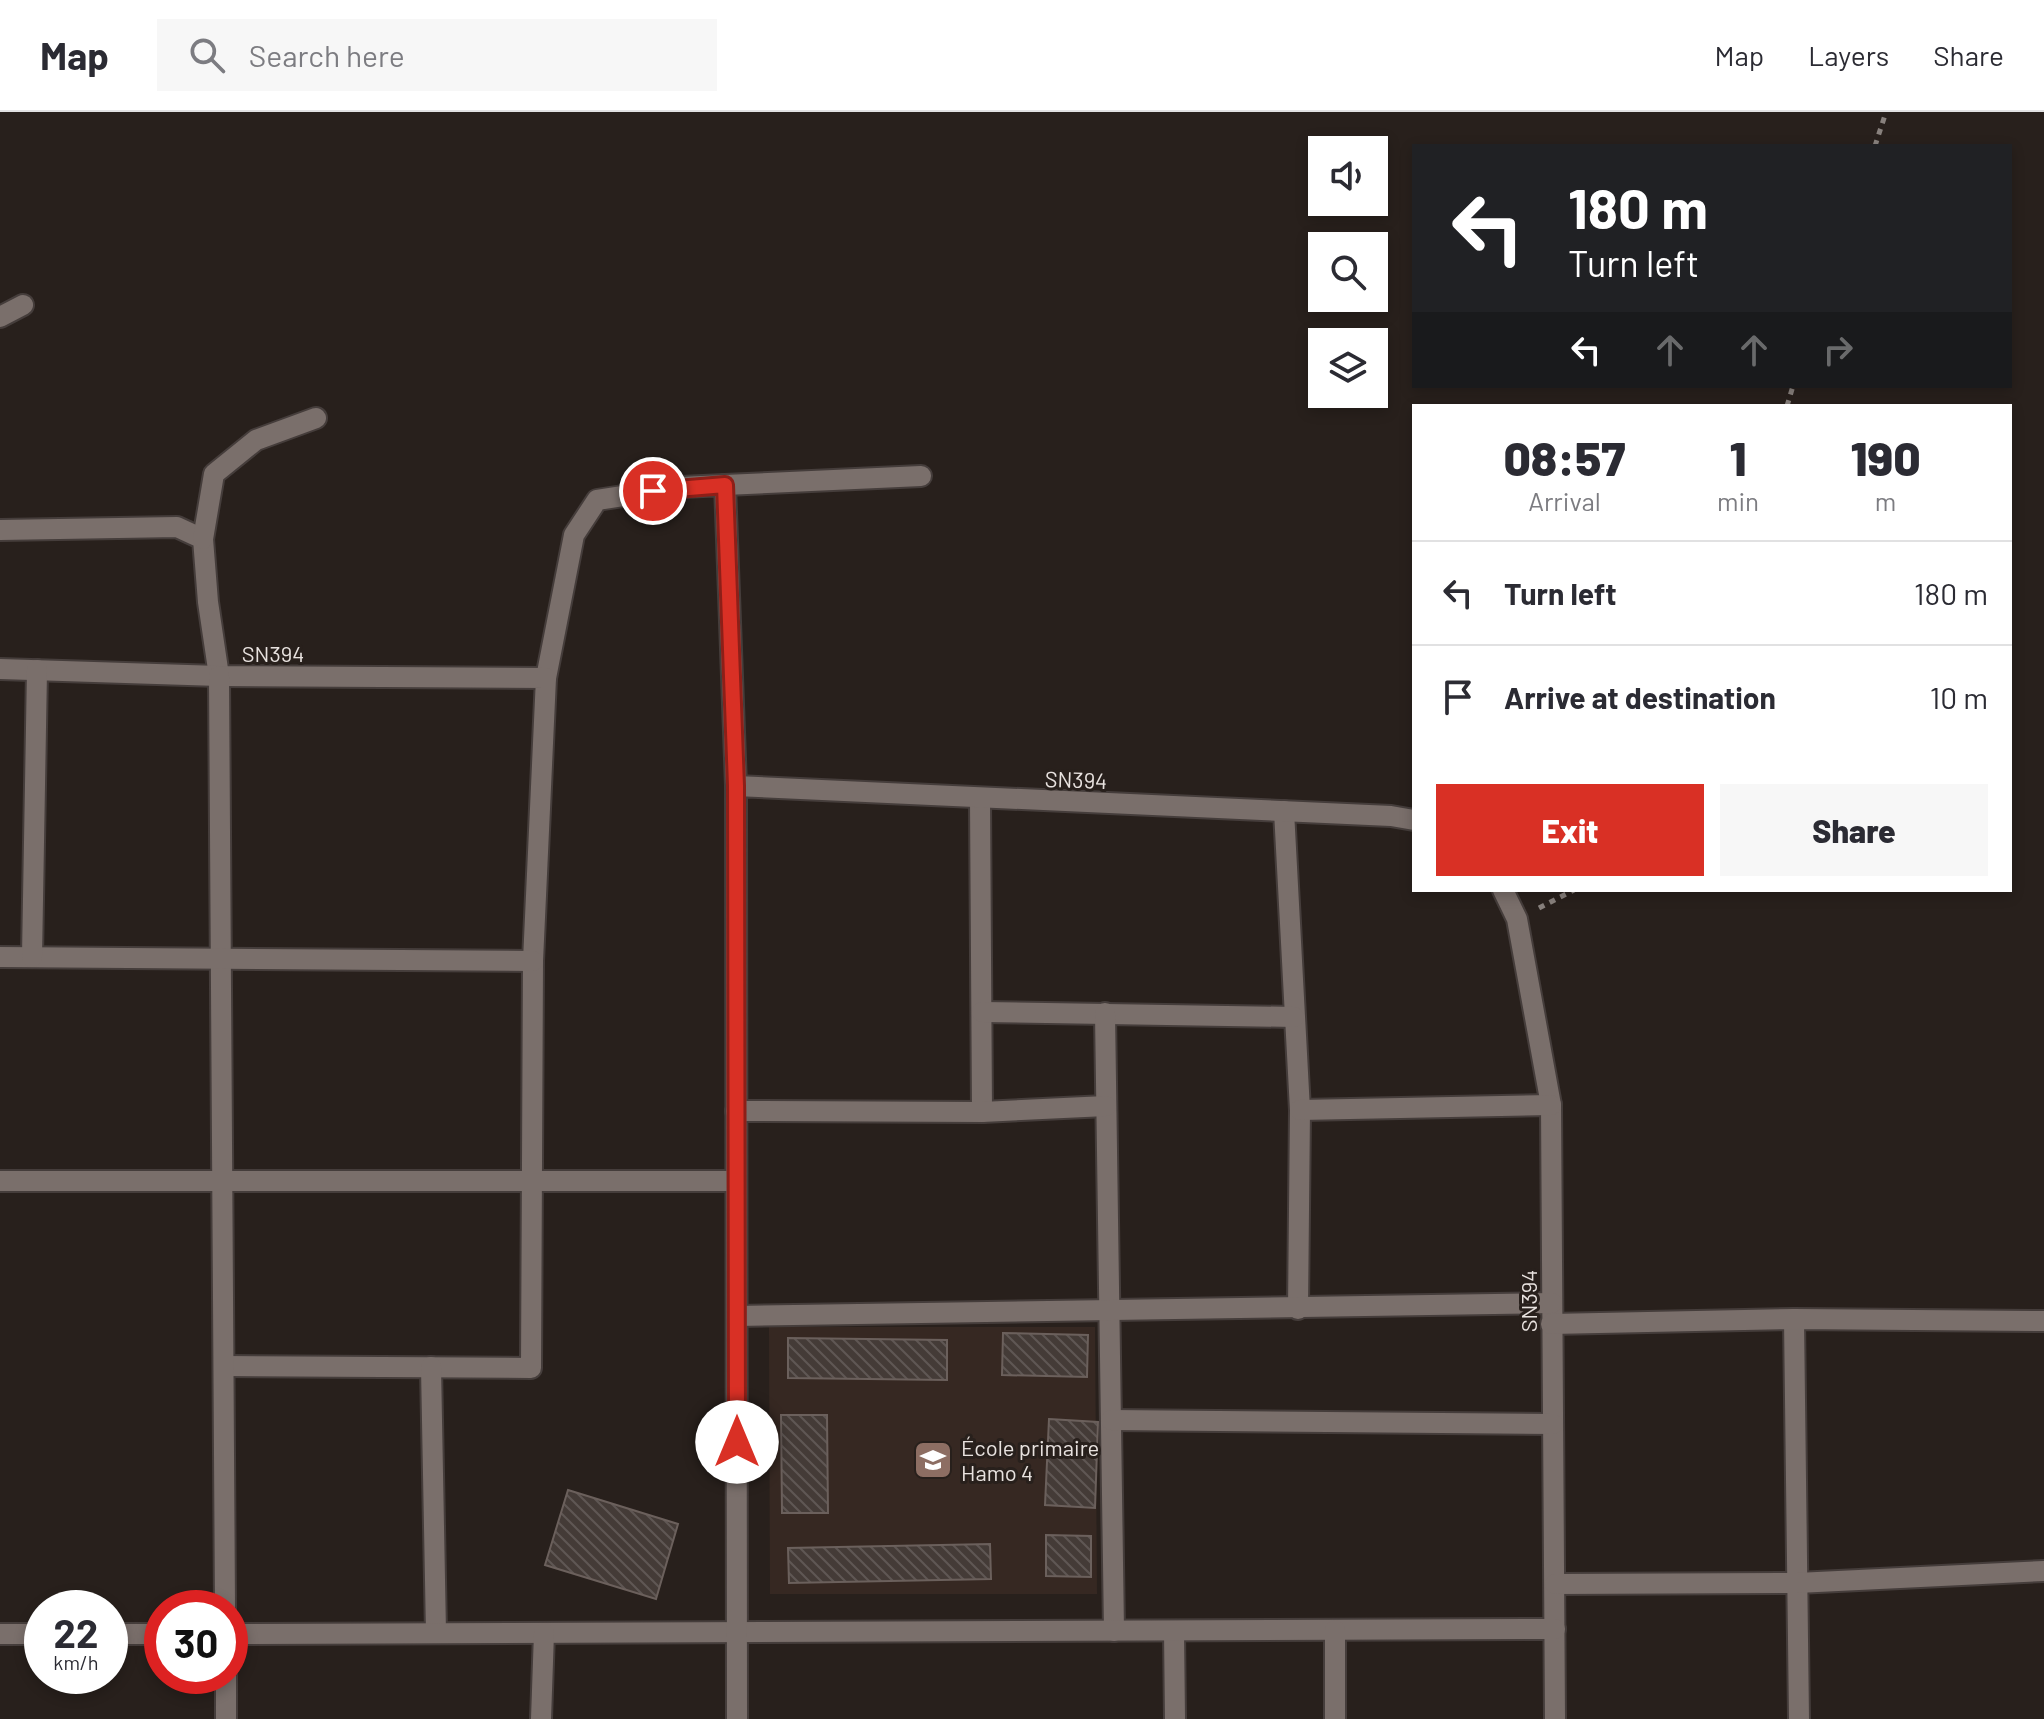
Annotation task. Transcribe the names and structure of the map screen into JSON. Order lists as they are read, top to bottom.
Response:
{
  "streets": {
    "street": ["SN394"]
  },
  "places": {
    "school or university": ["École primaire Hamo 4"]
  },
  "page": {
    "header": "Map",
    "search": "Search here",
    "nav": ["Map", "Layers", "Share"],
    "turn": ["180 m", "Turn left"],
    "eta": [
      "08:57",
      "Arrival",
      "1",
      "min",
      "190",
      "m"
    ],
    "list": [
      {
        "name": "Turn left",
        "value": "180 m"
      },
      {
        "name": "Arrive at destination",
        "value": "10 m"
      }
    ],
    "buttons": ["Exit", "Share"],
    "speed": "22 km/h",
    "limit": "30"
  }
}
